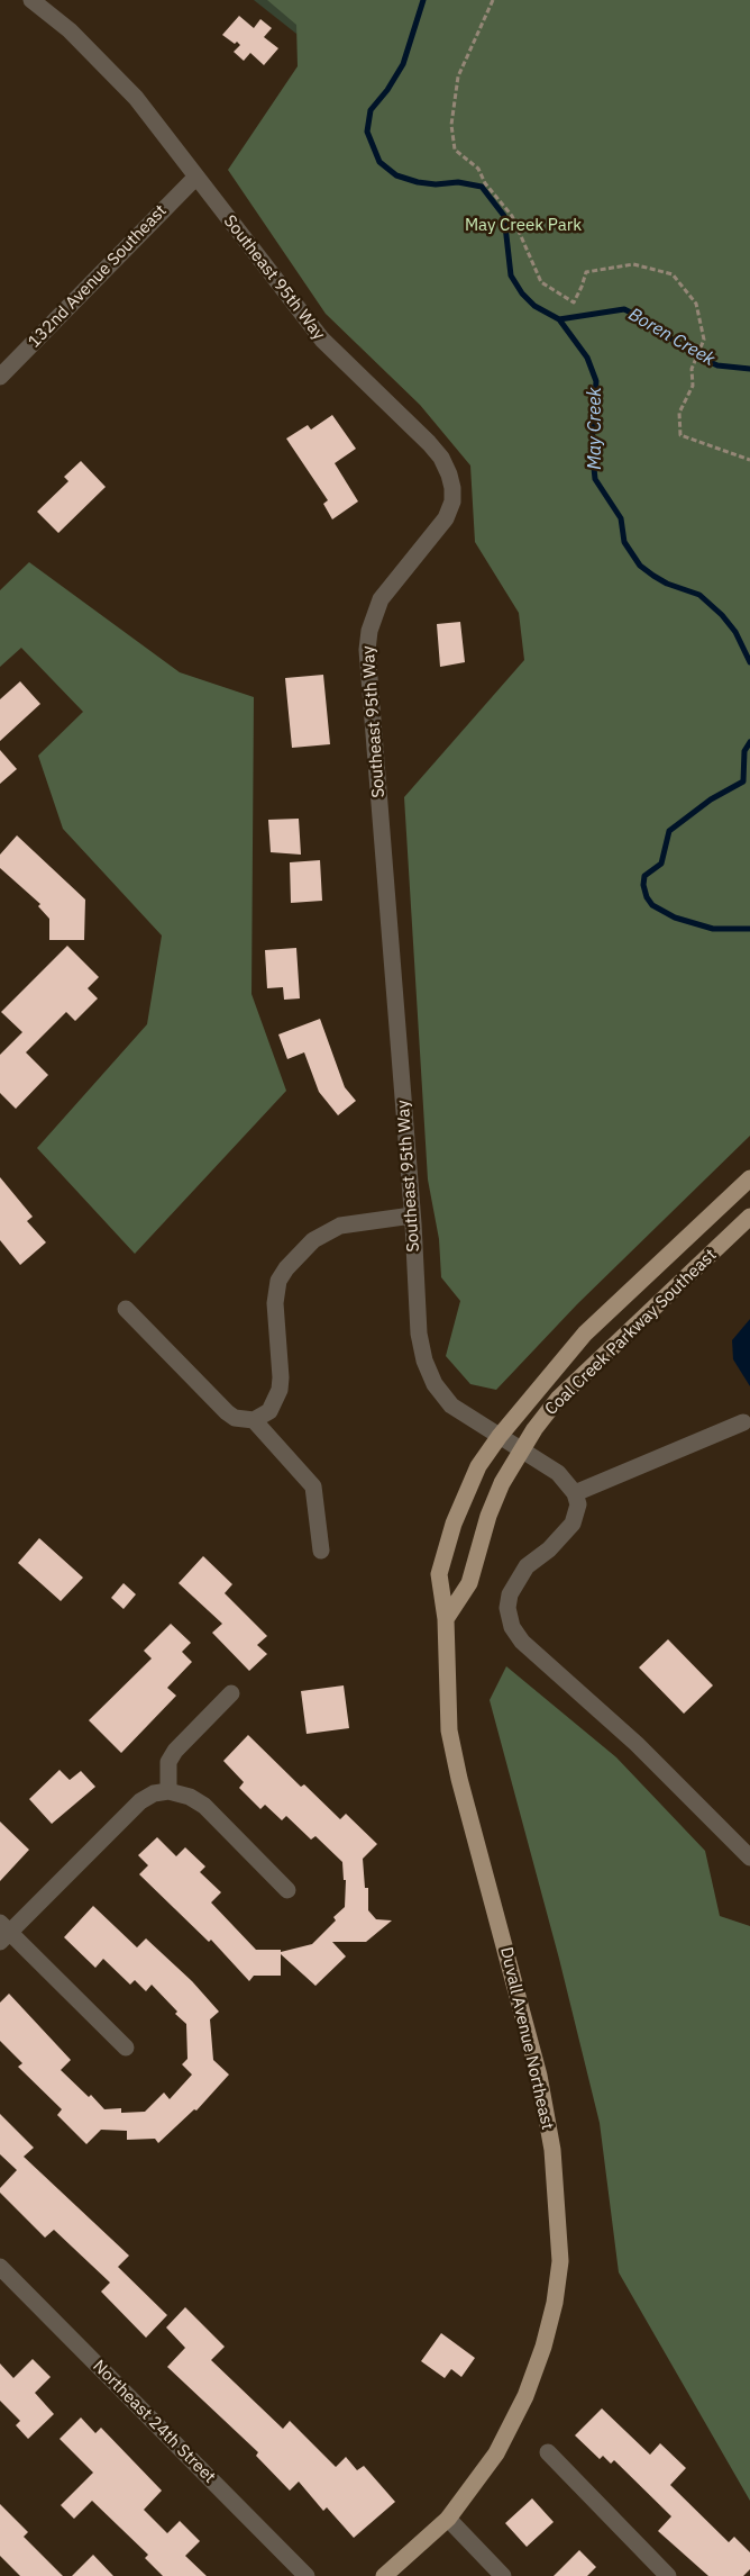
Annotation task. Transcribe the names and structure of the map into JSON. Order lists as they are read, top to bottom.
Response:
{
  "streets": {
    "main road": ["Coal Creek Parkway Southeast", "Duvall Avenue Northeast"],
    "street": ["132nd Avenue Southeast", "Southeast 95th Way", "Northeast 24th Street"]
  },
  "crossings": [
    ["132nd Avenue Southeast", "Southeast 95th Way"],
    ["Southeast 95th Way", "Coal Creek Parkway Southeast"],
    ["Southeast 95th Way", "Duvall Avenue Northeast"],
    ["Coal Creek Parkway Southeast", "Duvall Avenue Northeast"]
  ],
  "water": ["Boren Creek", "May Creek"],
  "parks": ["May Creek Park"]
}
